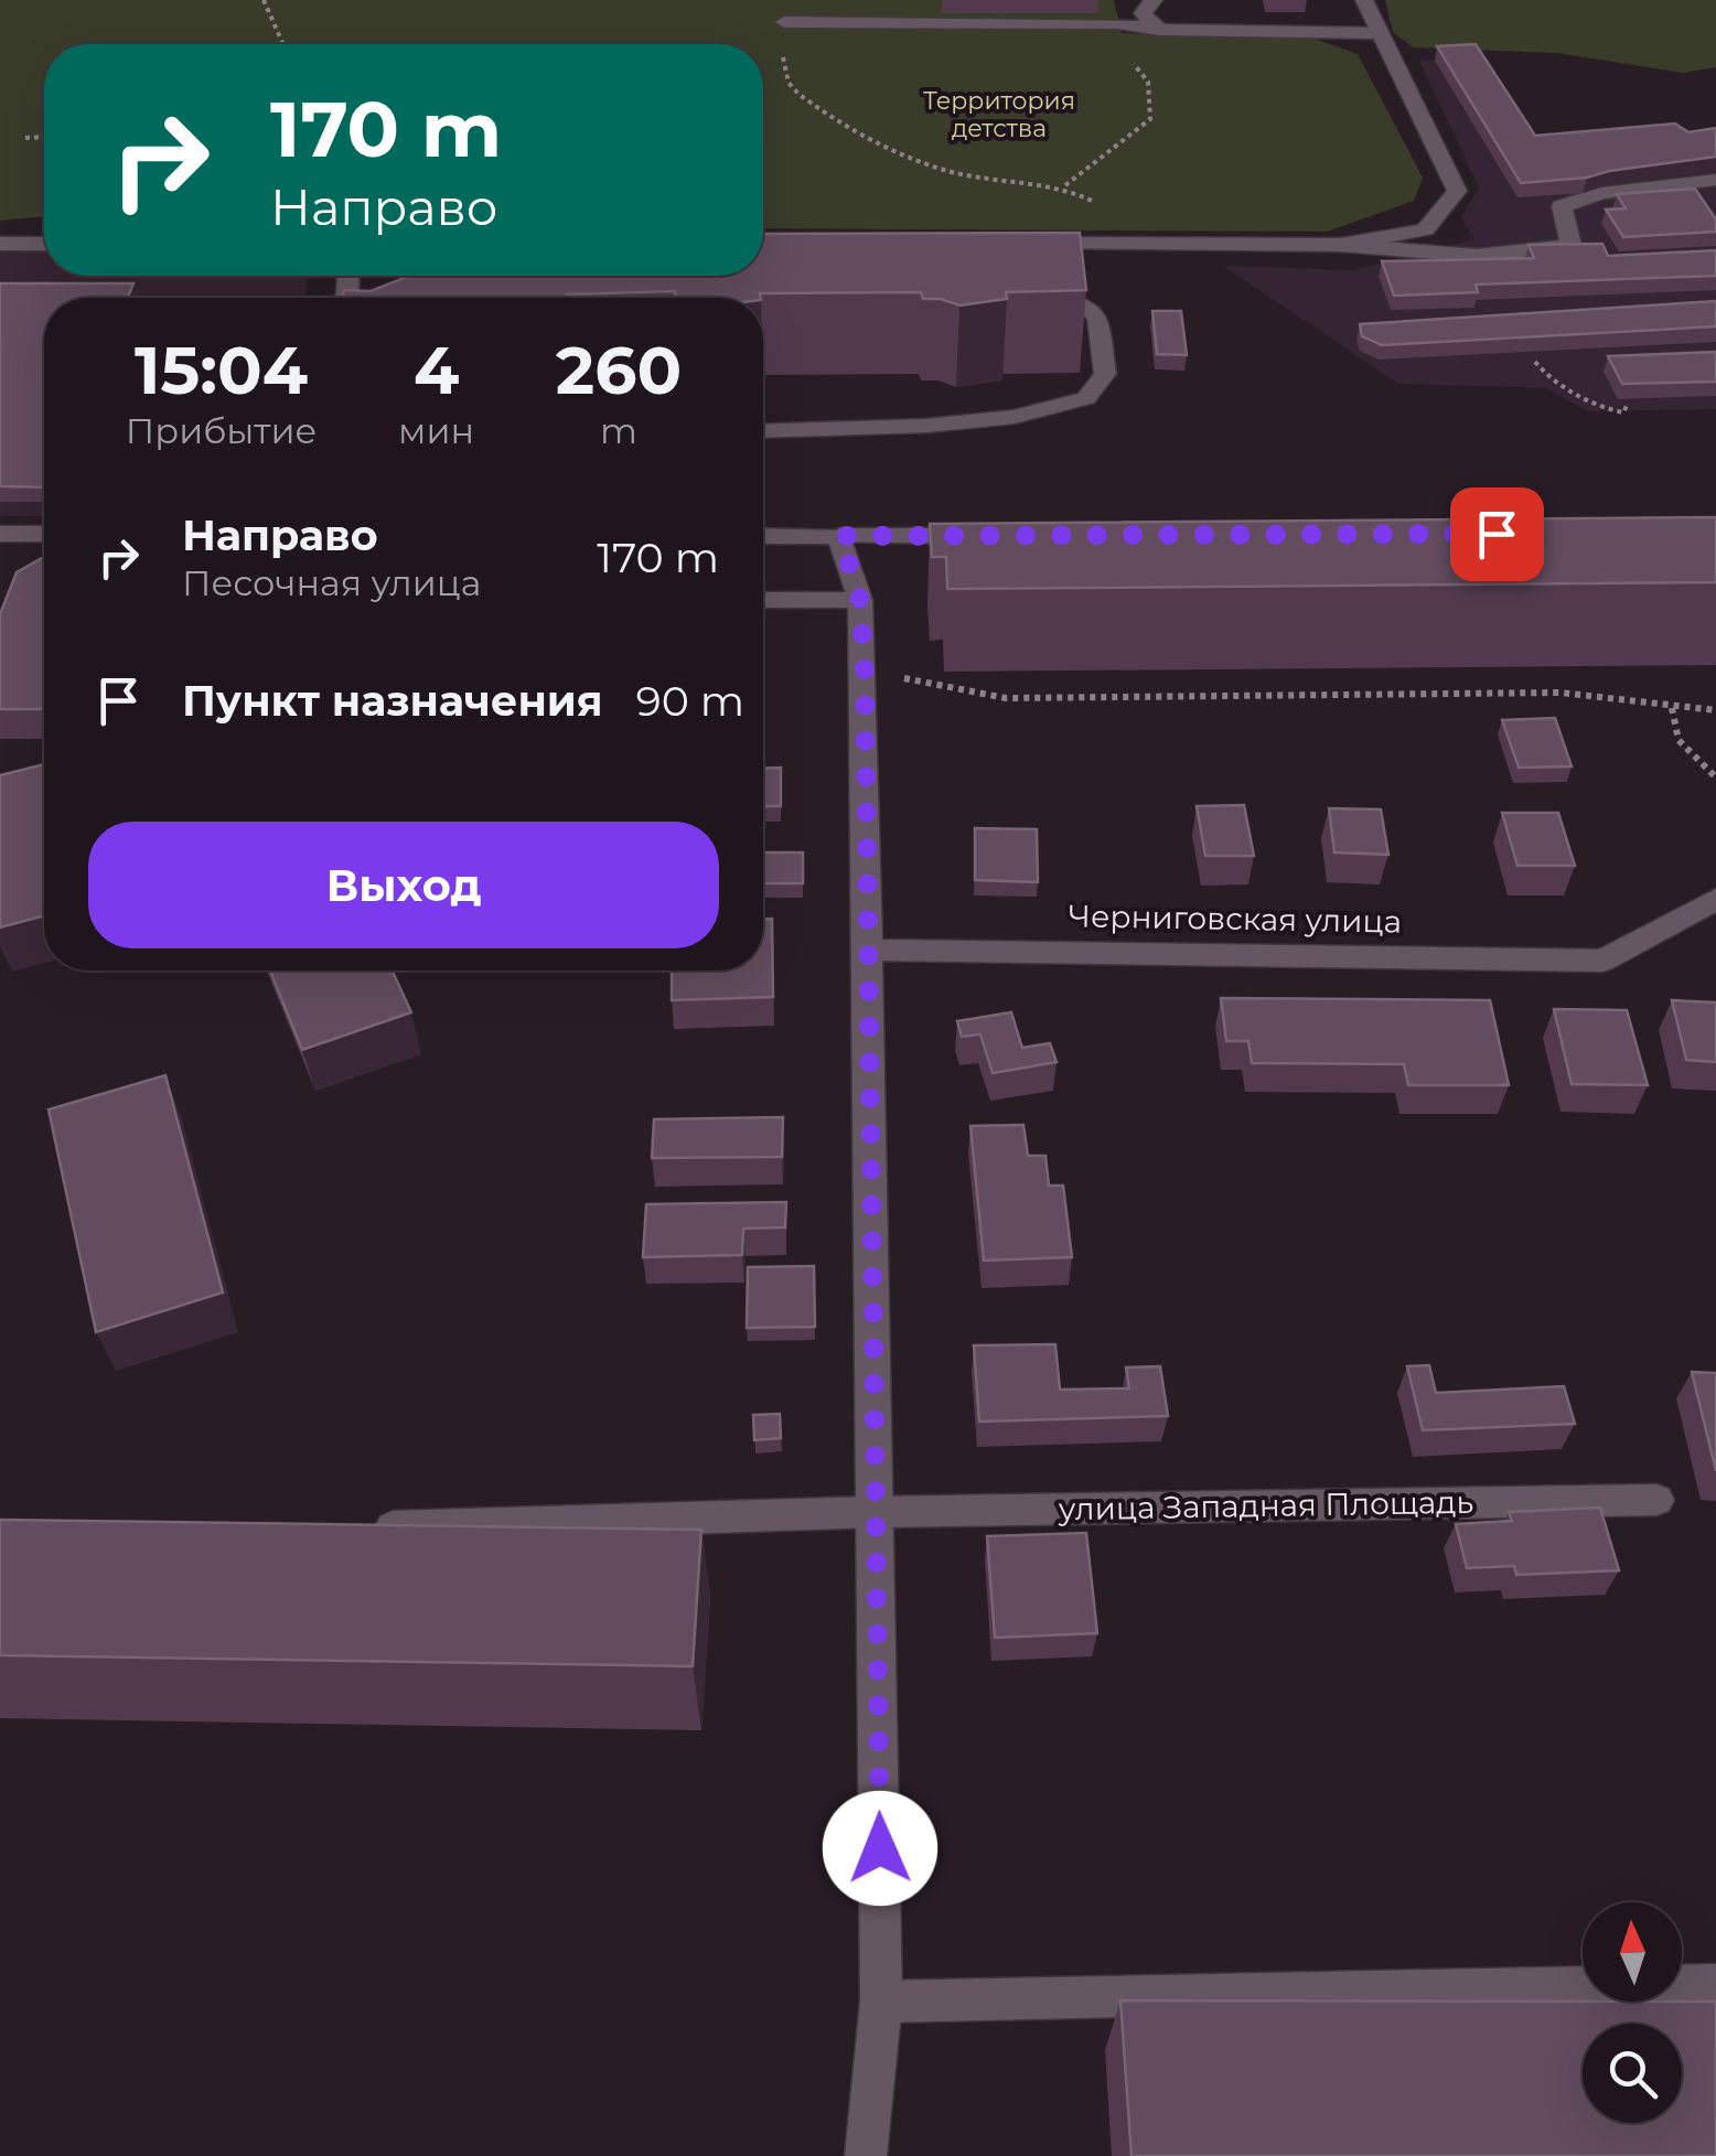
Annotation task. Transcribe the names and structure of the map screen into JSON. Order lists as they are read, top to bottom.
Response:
{
  "streets": {
    "street": ["Черниговская улица", "улица Западная Площадь"]
  },
  "parks": ["Территория детства"],
  "north": "top",
  "page": {
    "turn": ["170 m", "Направо"],
    "eta": [
      "15:04",
      "Прибытие",
      "4",
      "мин",
      "260",
      "m"
    ],
    "list": [
      {
        "name": "Направо",
        "note": "Песочная улица",
        "value": "170 m"
      },
      {
        "name": "Пункт назначения",
        "value": "90 m"
      }
    ],
    "buttons": "Выход"
  }
}
